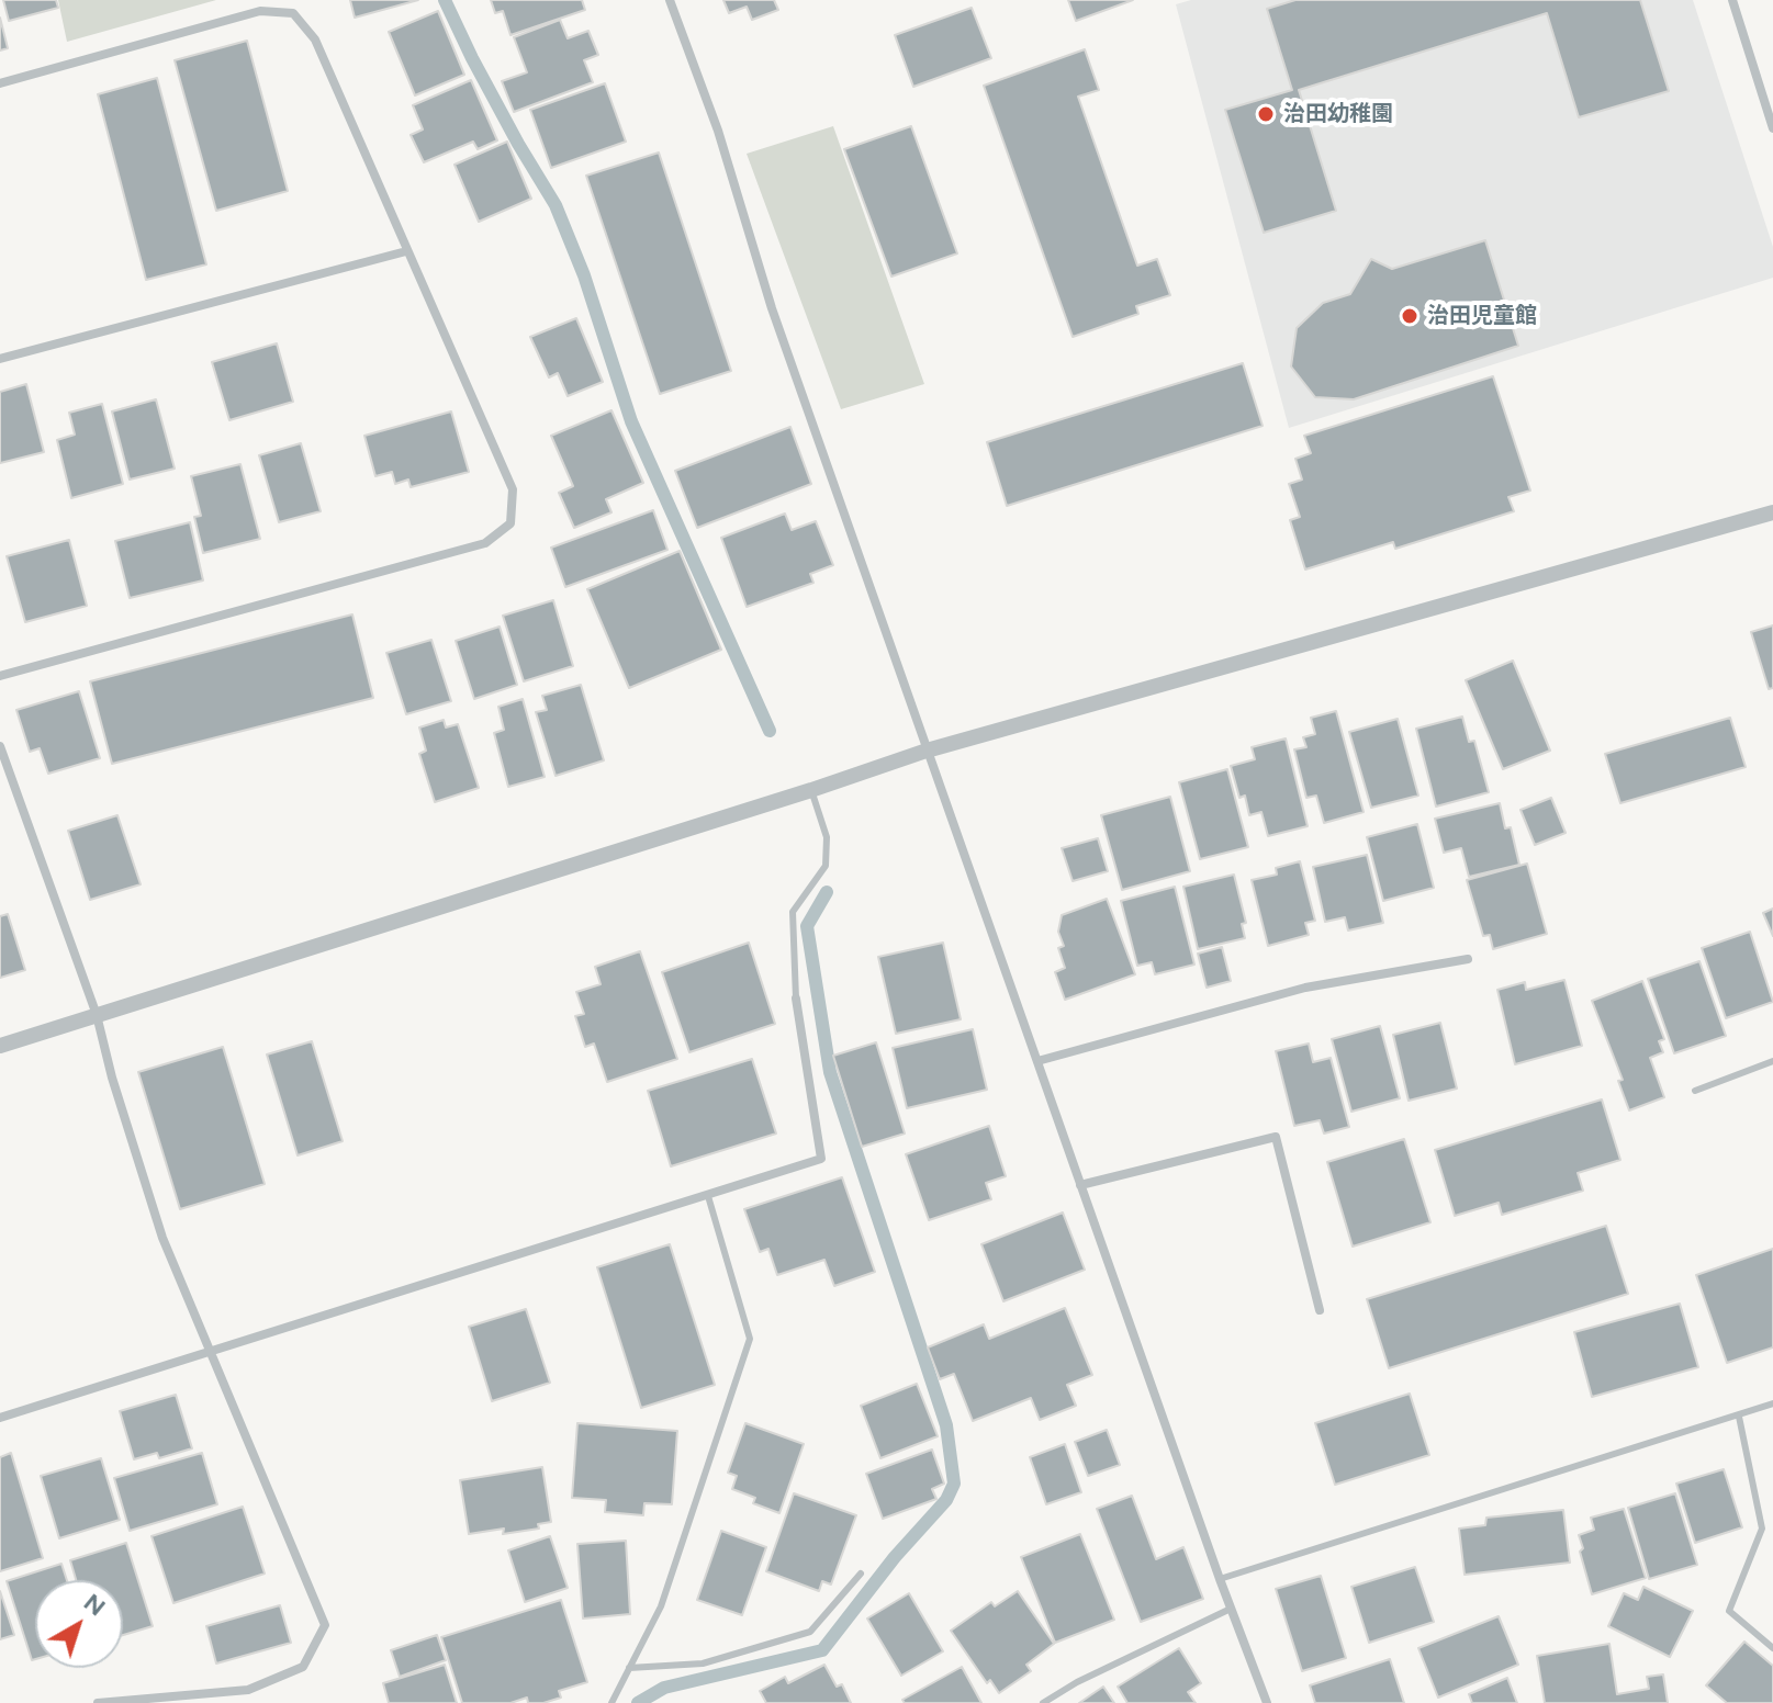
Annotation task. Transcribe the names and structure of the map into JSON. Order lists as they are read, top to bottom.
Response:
{
  "places": ["治田幼稚園", "治田児童館"],
  "north": "top right"
}
